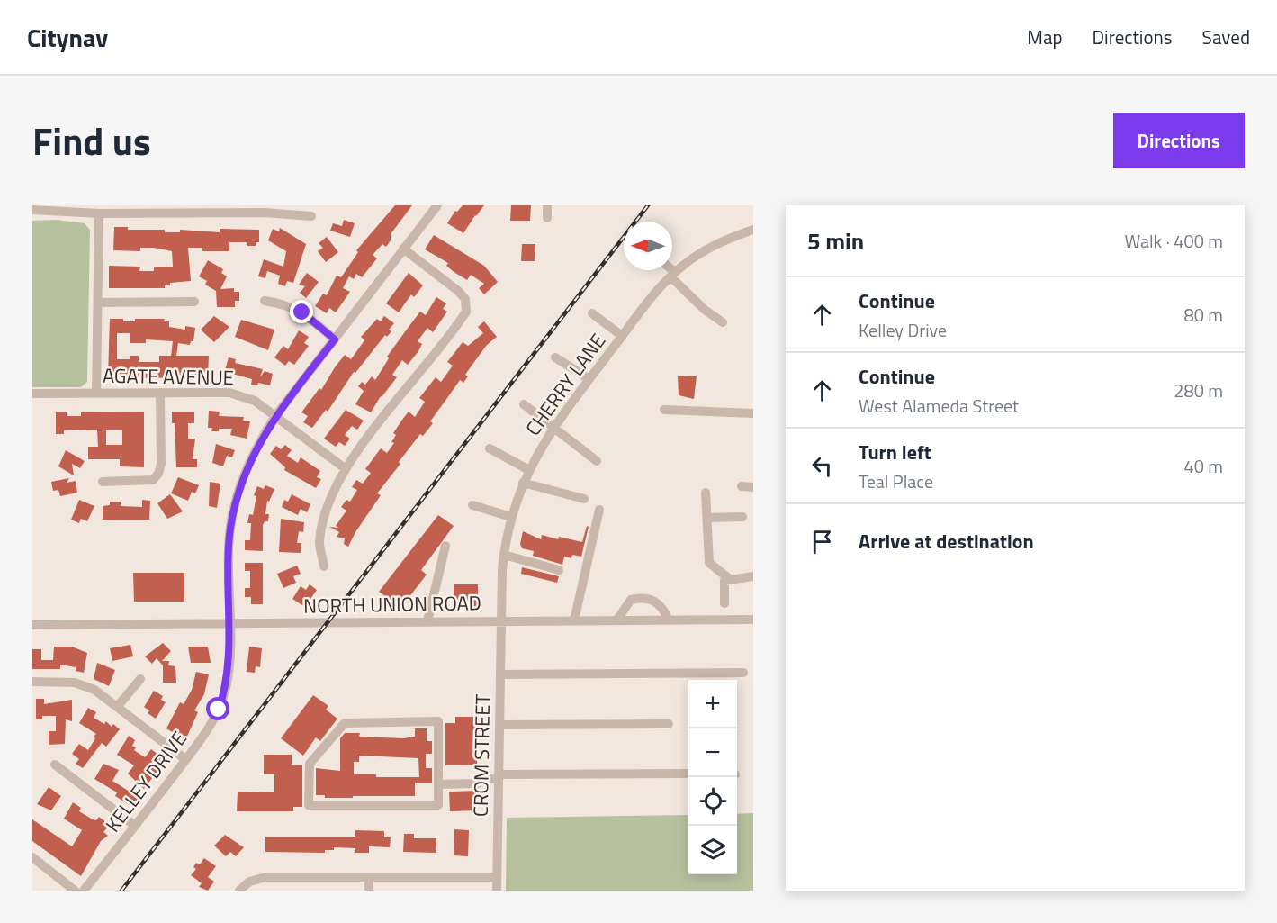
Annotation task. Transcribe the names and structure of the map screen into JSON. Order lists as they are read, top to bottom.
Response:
{
  "streets": {
    "street": [
      "AGATE AVENUE",
      "CHERRY LANE",
      "NORTH UNION ROAD",
      "CROM STREET",
      "KELLEY DRIVE"
    ]
  },
  "crossings": [
    ["AGATE AVENUE", "KELLEY DRIVE"],
    ["CHERRY LANE", "NORTH UNION ROAD"],
    ["CHERRY LANE", "CROM STREET"],
    ["NORTH UNION ROAD", "CROM STREET"],
    ["NORTH UNION ROAD", "KELLEY DRIVE"]
  ],
  "north": "left",
  "page": {
    "header": "Citynav",
    "nav": ["Map", "Directions", "Saved"],
    "title": "Find us",
    "buttons": "Directions",
    "heading": ["5 min", "Walk · 400 m"],
    "list": [
      ["Continue", "Kelley Drive", "80 m"],
      ["Continue", "West Alameda Street", "280 m"],
      ["Turn left", "Teal Place", "40 m"],
      "Arrive at destination"
    ],
    "map_buttons": ["+", "−"]
  }
}
